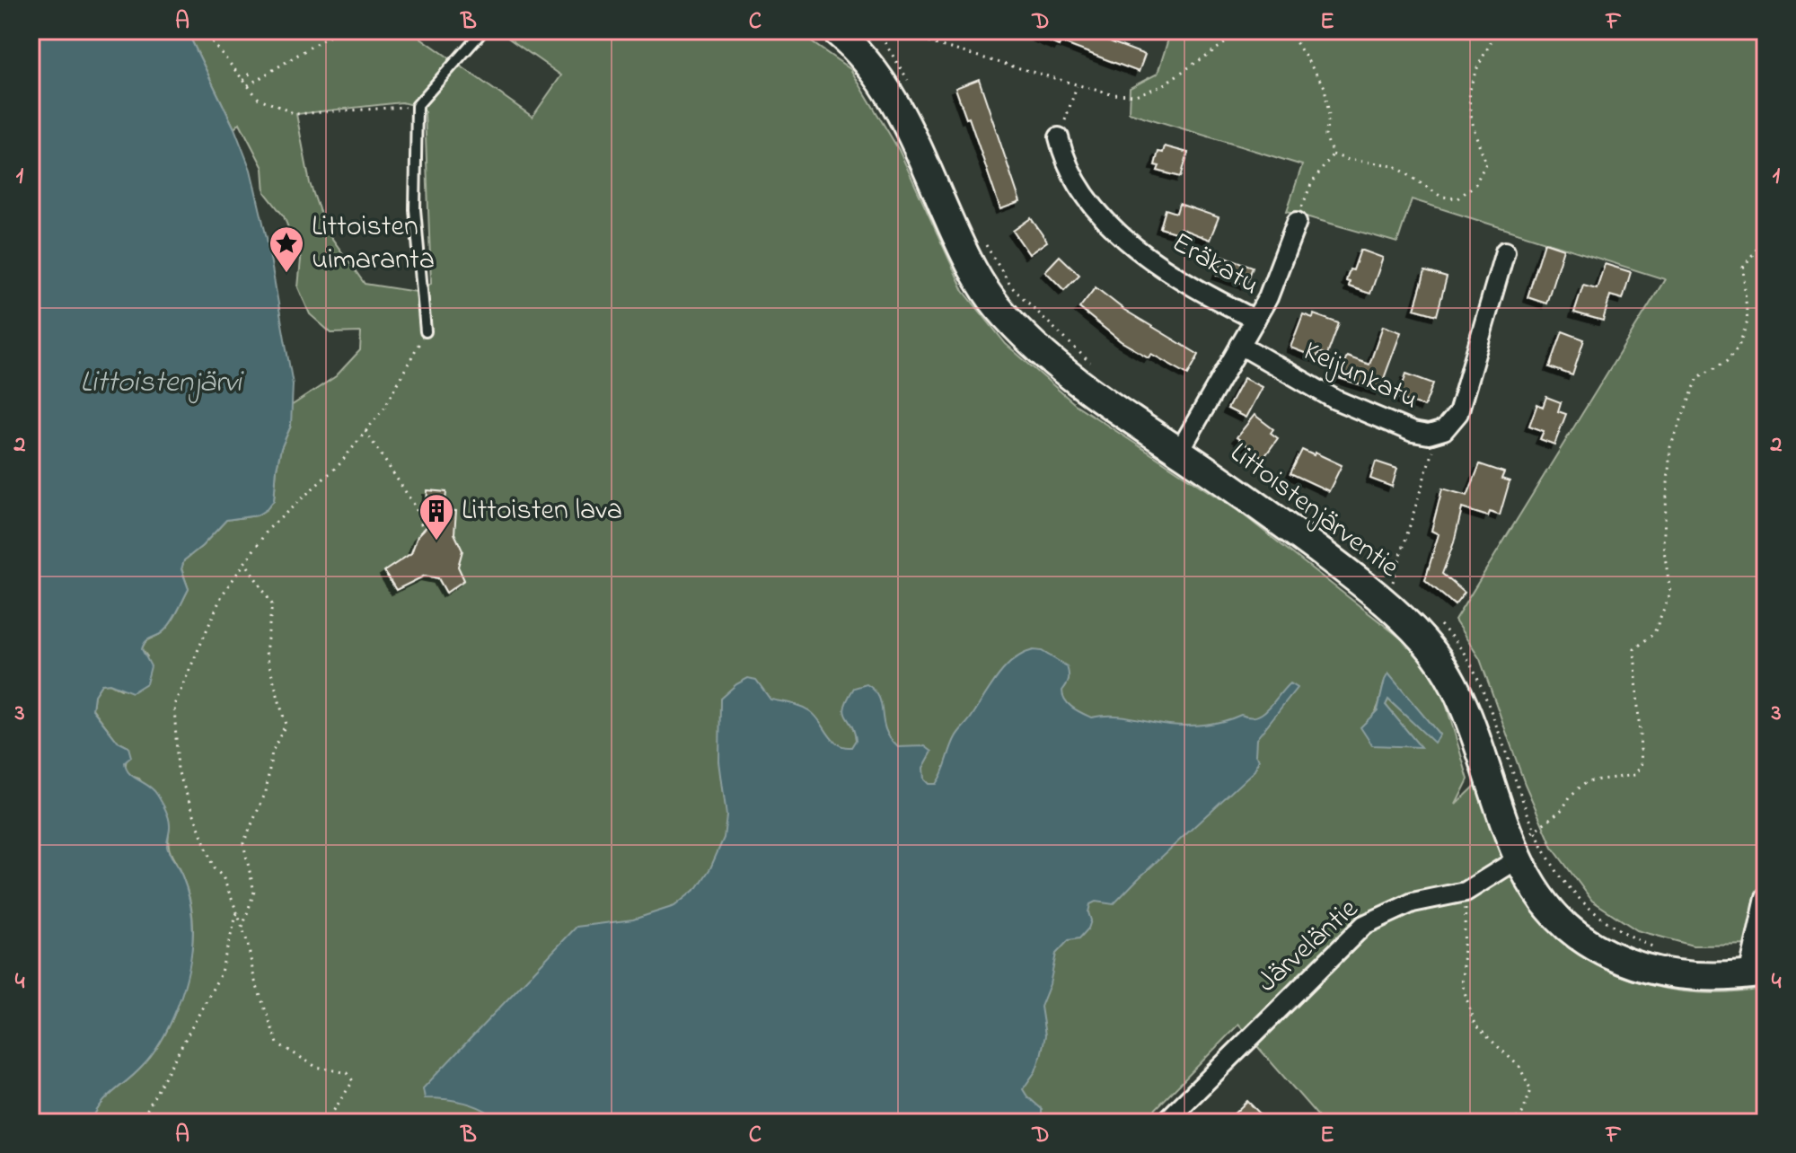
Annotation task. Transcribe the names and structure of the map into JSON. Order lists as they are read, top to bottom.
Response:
{
  "streets": {
    "street": [
      "Eräkatu",
      "Keijunkatu",
      "Littoistenjärventie",
      "Järveläntie"
    ]
  },
  "crossings": [
    ["Eräkatu", "Keijunkatu"],
    ["Eräkatu", "Littoistenjärventie"],
    ["Littoistenjärventie", "Järveläntie"]
  ],
  "water": ["Littoistenjärvi"],
  "places": {
    "place": ["Littoisten uimaranta"],
    "building": ["Littoisten lava"]
  },
  "grid": {
    "columns": [
      "A",
      "B",
      "C",
      "D",
      "E",
      "F"
    ],
    "rows": [
      "1",
      "2",
      "3",
      "4"
    ]
  }
}
